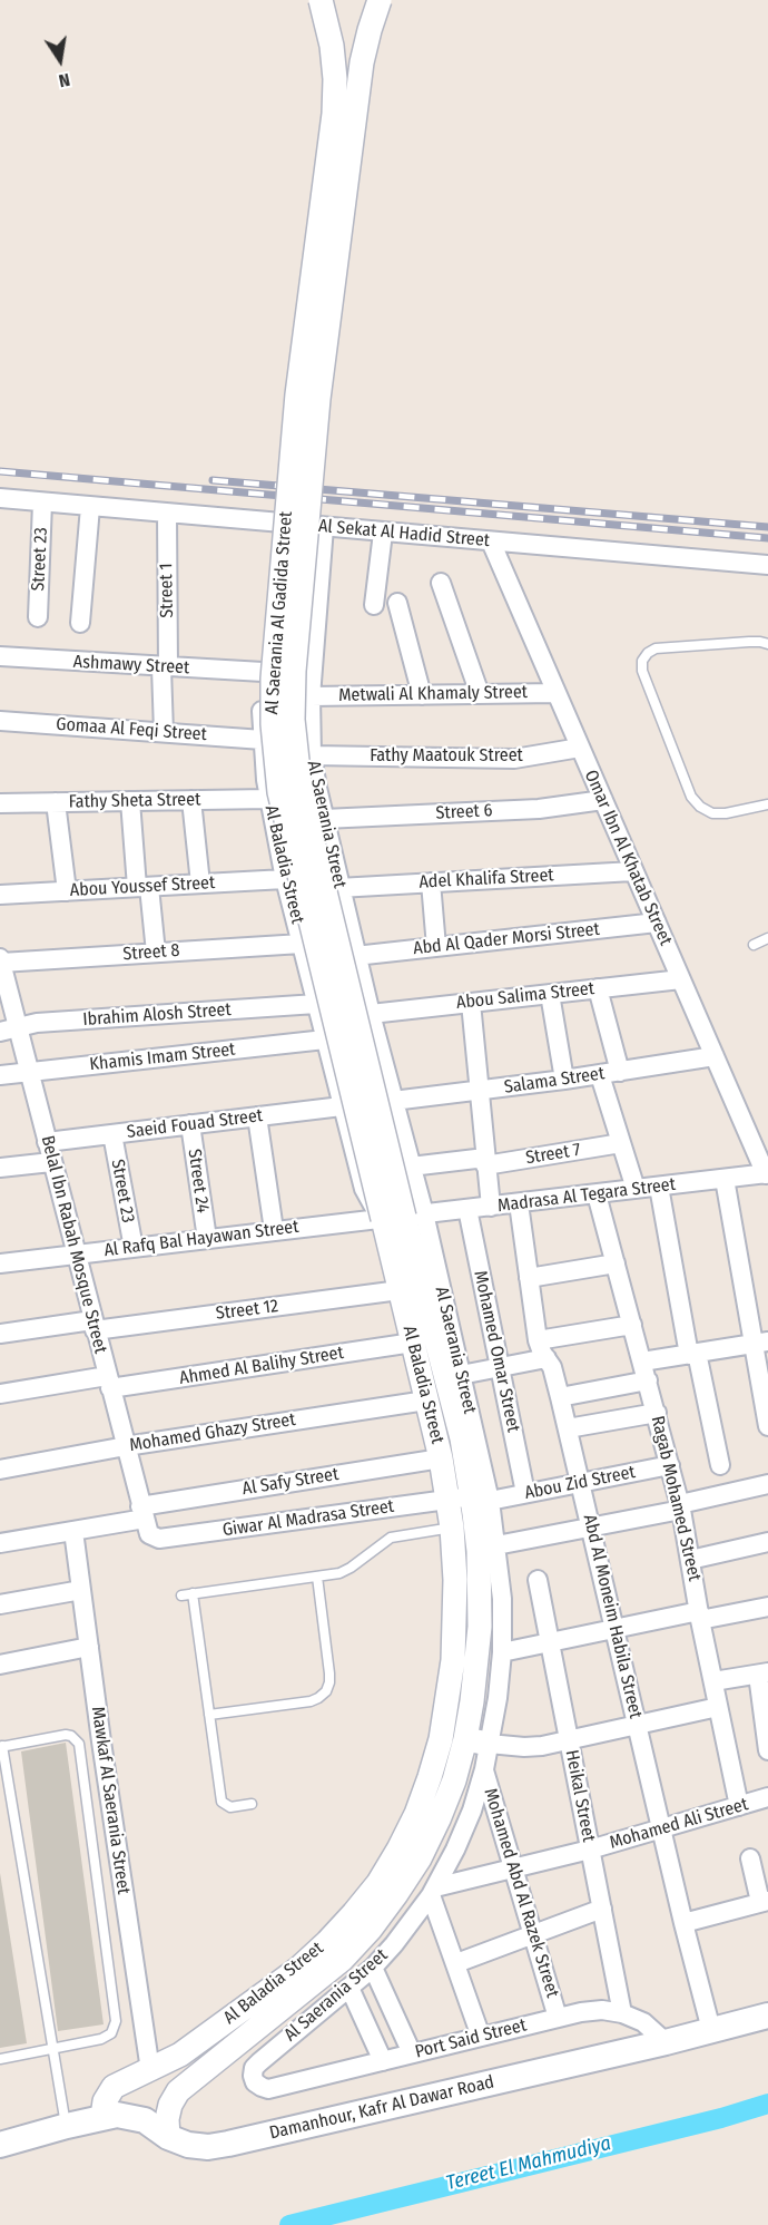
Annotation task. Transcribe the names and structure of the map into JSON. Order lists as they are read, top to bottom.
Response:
{
  "streets": {
    "main road": ["Damanhour, Kafr Al Dawar Road"],
    "street": [
      "Al Sekat Al Hadid Street",
      "Street 23",
      "Street 1",
      "Al Saerania Al Gadida Street",
      "Ashmawy Street",
      "Metwali Al Khamaly Street",
      "Gomaa Al Feqi Street",
      "Fathy Maatouk Street",
      "Fathy Sheta Street",
      "Street 6",
      "Al Saerania Street",
      "Omar Ibn Al Khatab Street",
      "Al Baladia Street",
      "Adel Khalifa Street",
      "Abou Youssef Street",
      "Abd Al Qader Morsi Street",
      "Street 8",
      "Abou Salima Street",
      "Ibrahim Alosh Street",
      "Khamis Imam Street",
      "Salama Street",
      "Saeid Fouad Street",
      "Street 7",
      "Street 24",
      "Madrasa Al Tegara Street",
      "Al Rafq Bal Hayawan Street",
      "Belal Ibn Rabah Mosque Street",
      "Street 12",
      "Mohamed Omar Street",
      "Ahmed Al Balihy Street",
      "Mohamed Ghazy Street",
      "Al Safy Street",
      "Abou Zid Street",
      "Ragab Mohamed Street",
      "Giwar Al Madrasa Street",
      "Abd Al Moneim Habila Street",
      "Heikal Street",
      "Mawkaf Al Saerania Street",
      "Mohamed Ali Street",
      "Mohamed Abd Al Razek Street",
      "Port Said Street"
    ]
  },
  "crossings": [
    ["Al Sekat Al Hadid Street", "Street 23"],
    ["Al Sekat Al Hadid Street", "Street 1"],
    ["Al Sekat Al Hadid Street", "Al Saerania Street"],
    ["Al Sekat Al Hadid Street", "Omar Ibn Al Khatab Street"],
    ["Al Sekat Al Hadid Street", "Al Baladia Street"],
    ["Street 23", "Saeid Fouad Street"],
    ["Street 23", "Al Rafq Bal Hayawan Street"],
    ["Street 1", "Ashmawy Street"],
    ["Street 1", "Gomaa Al Feqi Street"],
    ["Al Saerania Al Gadida Street", "Al Saerania Street"],
    ["Al Saerania Al Gadida Street", "Al Baladia Street"],
    ["Al Saerania Al Gadida Street", "Madrasa Al Tegara Street"],
    ["Al Saerania Al Gadida Street", "Al Rafq Bal Hayawan Street"],
    ["Ashmawy Street", "Al Baladia Street"],
    ["Metwali Al Khamaly Street", "Al Saerania Street"],
    ["Metwali Al Khamaly Street", "Omar Ibn Al Khatab Street"],
    ["Gomaa Al Feqi Street", "Al Baladia Street"],
    ["Fathy Maatouk Street", "Al Saerania Street"],
    ["Fathy Maatouk Street", "Omar Ibn Al Khatab Street"],
    ["Fathy Sheta Street", "Al Baladia Street"],
    ["Street 6", "Al Saerania Street"],
    ["Street 6", "Omar Ibn Al Khatab Street"],
    ["Al Saerania Street", "Al Baladia Street"],
    ["Al Saerania Street", "Adel Khalifa Street"],
    ["Al Saerania Street", "Abd Al Qader Morsi Street"],
    ["Al Saerania Street", "Abou Salima Street"],
    ["Al Saerania Street", "Salama Street"],
    ["Al Saerania Street", "Street 7"],
    ["Al Saerania Street", "Madrasa Al Tegara Street"],
    ["Al Saerania Street", "Al Rafq Bal Hayawan Street"],
    ["Al Saerania Street", "Abou Zid Street"],
    ["Al Saerania Street", "Giwar Al Madrasa Street"],
    ["Al Saerania Street", "Mohamed Ali Street"],
    ["Al Saerania Street", "Mohamed Abd Al Razek Street"],
    ["Al Saerania Street", "Port Said Street"],
    ["Omar Ibn Al Khatab Street", "Adel Khalifa Street"],
    ["Omar Ibn Al Khatab Street", "Abd Al Qader Morsi Street"],
    ["Omar Ibn Al Khatab Street", "Abou Salima Street"],
    ["Omar Ibn Al Khatab Street", "Salama Street"],
    ["Omar Ibn Al Khatab Street", "Madrasa Al Tegara Street"],
    ["Al Baladia Street", "Abou Youssef Street"],
    ["Al Baladia Street", "Street 8"],
    ["Al Baladia Street", "Ibrahim Alosh Street"],
    ["Al Baladia Street", "Khamis Imam Street"],
    ["Al Baladia Street", "Saeid Fouad Street"],
    ["Al Baladia Street", "Madrasa Al Tegara Street"],
    ["Al Baladia Street", "Al Rafq Bal Hayawan Street"],
    ["Al Baladia Street", "Street 12"],
    ["Al Baladia Street", "Ahmed Al Balihy Street"],
    ["Al Baladia Street", "Mohamed Ghazy Street"],
    ["Al Baladia Street", "Al Safy Street"],
    ["Al Baladia Street", "Abou Zid Street"],
    ["Al Baladia Street", "Giwar Al Madrasa Street"],
    ["Al Baladia Street", "Mawkaf Al Saerania Street"],
    ["Al Baladia Street", "Damanhour, Kafr Al Dawar Road"],
    ["Street 8", "Belal Ibn Rabah Mosque Street"],
    ["Ibrahim Alosh Street", "Belal Ibn Rabah Mosque Street"],
    ["Khamis Imam Street", "Belal Ibn Rabah Mosque Street"],
    ["Saeid Fouad Street", "Street 24"],
    ["Saeid Fouad Street", "Belal Ibn Rabah Mosque Street"],
    ["Street 24", "Al Rafq Bal Hayawan Street"],
    ["Madrasa Al Tegara Street", "Al Rafq Bal Hayawan Street"],
    ["Madrasa Al Tegara Street", "Mohamed Omar Street"],
    ["Madrasa Al Tegara Street", "Ragab Mohamed Street"],
    ["Madrasa Al Tegara Street", "Abd Al Moneim Habila Street"],
    ["Al Rafq Bal Hayawan Street", "Belal Ibn Rabah Mosque Street"],
    ["Belal Ibn Rabah Mosque Street", "Street 12"],
    ["Belal Ibn Rabah Mosque Street", "Ahmed Al Balihy Street"],
    ["Belal Ibn Rabah Mosque Street", "Mohamed Ghazy Street"],
    ["Belal Ibn Rabah Mosque Street", "Al Safy Street"],
    ["Belal Ibn Rabah Mosque Street", "Giwar Al Madrasa Street"],
    ["Mohamed Omar Street", "Abou Zid Street"],
    ["Al Safy Street", "Giwar Al Madrasa Street"],
    ["Al Safy Street", "Mawkaf Al Saerania Street"],
    ["Abou Zid Street", "Ragab Mohamed Street"],
    ["Abou Zid Street", "Giwar Al Madrasa Street"],
    ["Abou Zid Street", "Abd Al Moneim Habila Street"],
    ["Ragab Mohamed Street", "Mohamed Ali Street"],
    ["Abd Al Moneim Habila Street", "Mohamed Ali Street"],
    ["Abd Al Moneim Habila Street", "Damanhour, Kafr Al Dawar Road"],
    ["Heikal Street", "Mohamed Ali Street"],
    ["Heikal Street", "Port Said Street"],
    ["Mohamed Ali Street", "Mohamed Abd Al Razek Street"],
    ["Mohamed Abd Al Razek Street", "Port Said Street"],
    ["Port Said Street", "Damanhour, Kafr Al Dawar Road"]
  ],
  "water": ["Tereet El Mahmudiya"],
  "north": "bottom"
}
